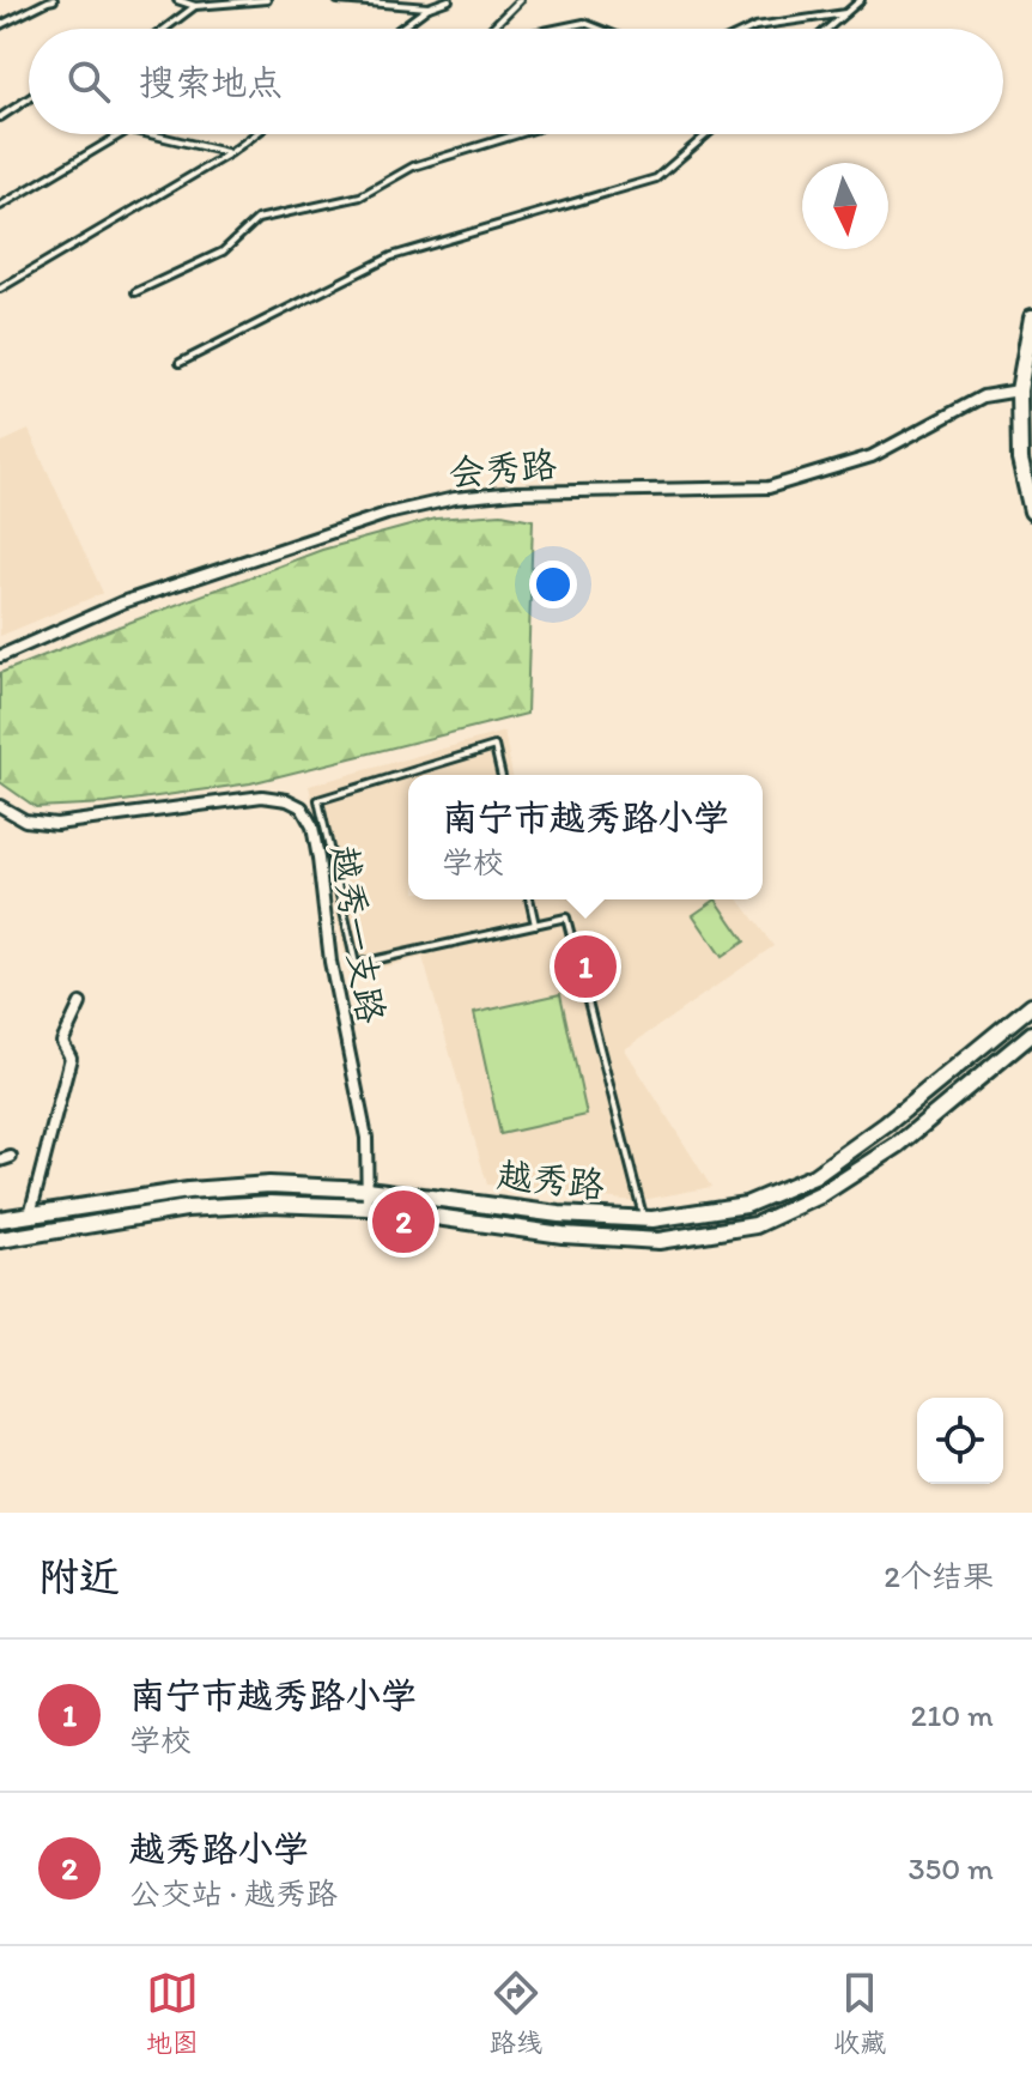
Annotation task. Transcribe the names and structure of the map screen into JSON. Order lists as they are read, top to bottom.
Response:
{
  "streets": {
    "main road": ["越秀路"],
    "street": ["会秀路", "越秀一支路"]
  },
  "crossings": [
    ["越秀一支路", "越秀路"]
  ],
  "north": "bottom",
  "page": {
    "search": "搜索地点",
    "popup": ["南宁市越秀路小学", "学校"],
    "pins": ["1", "2"],
    "heading": ["附近", "2个结果"],
    "list": [
      {
        "mark": "1",
        "name": "南宁市越秀路小学",
        "note": "学校",
        "value": "210 m"
      },
      {
        "mark": "2",
        "name": "越秀路小学",
        "note": "公交站 · 越秀路",
        "value": "350 m"
      }
    ],
    "nav": ["地图", "路线", "收藏"]
  }
}
